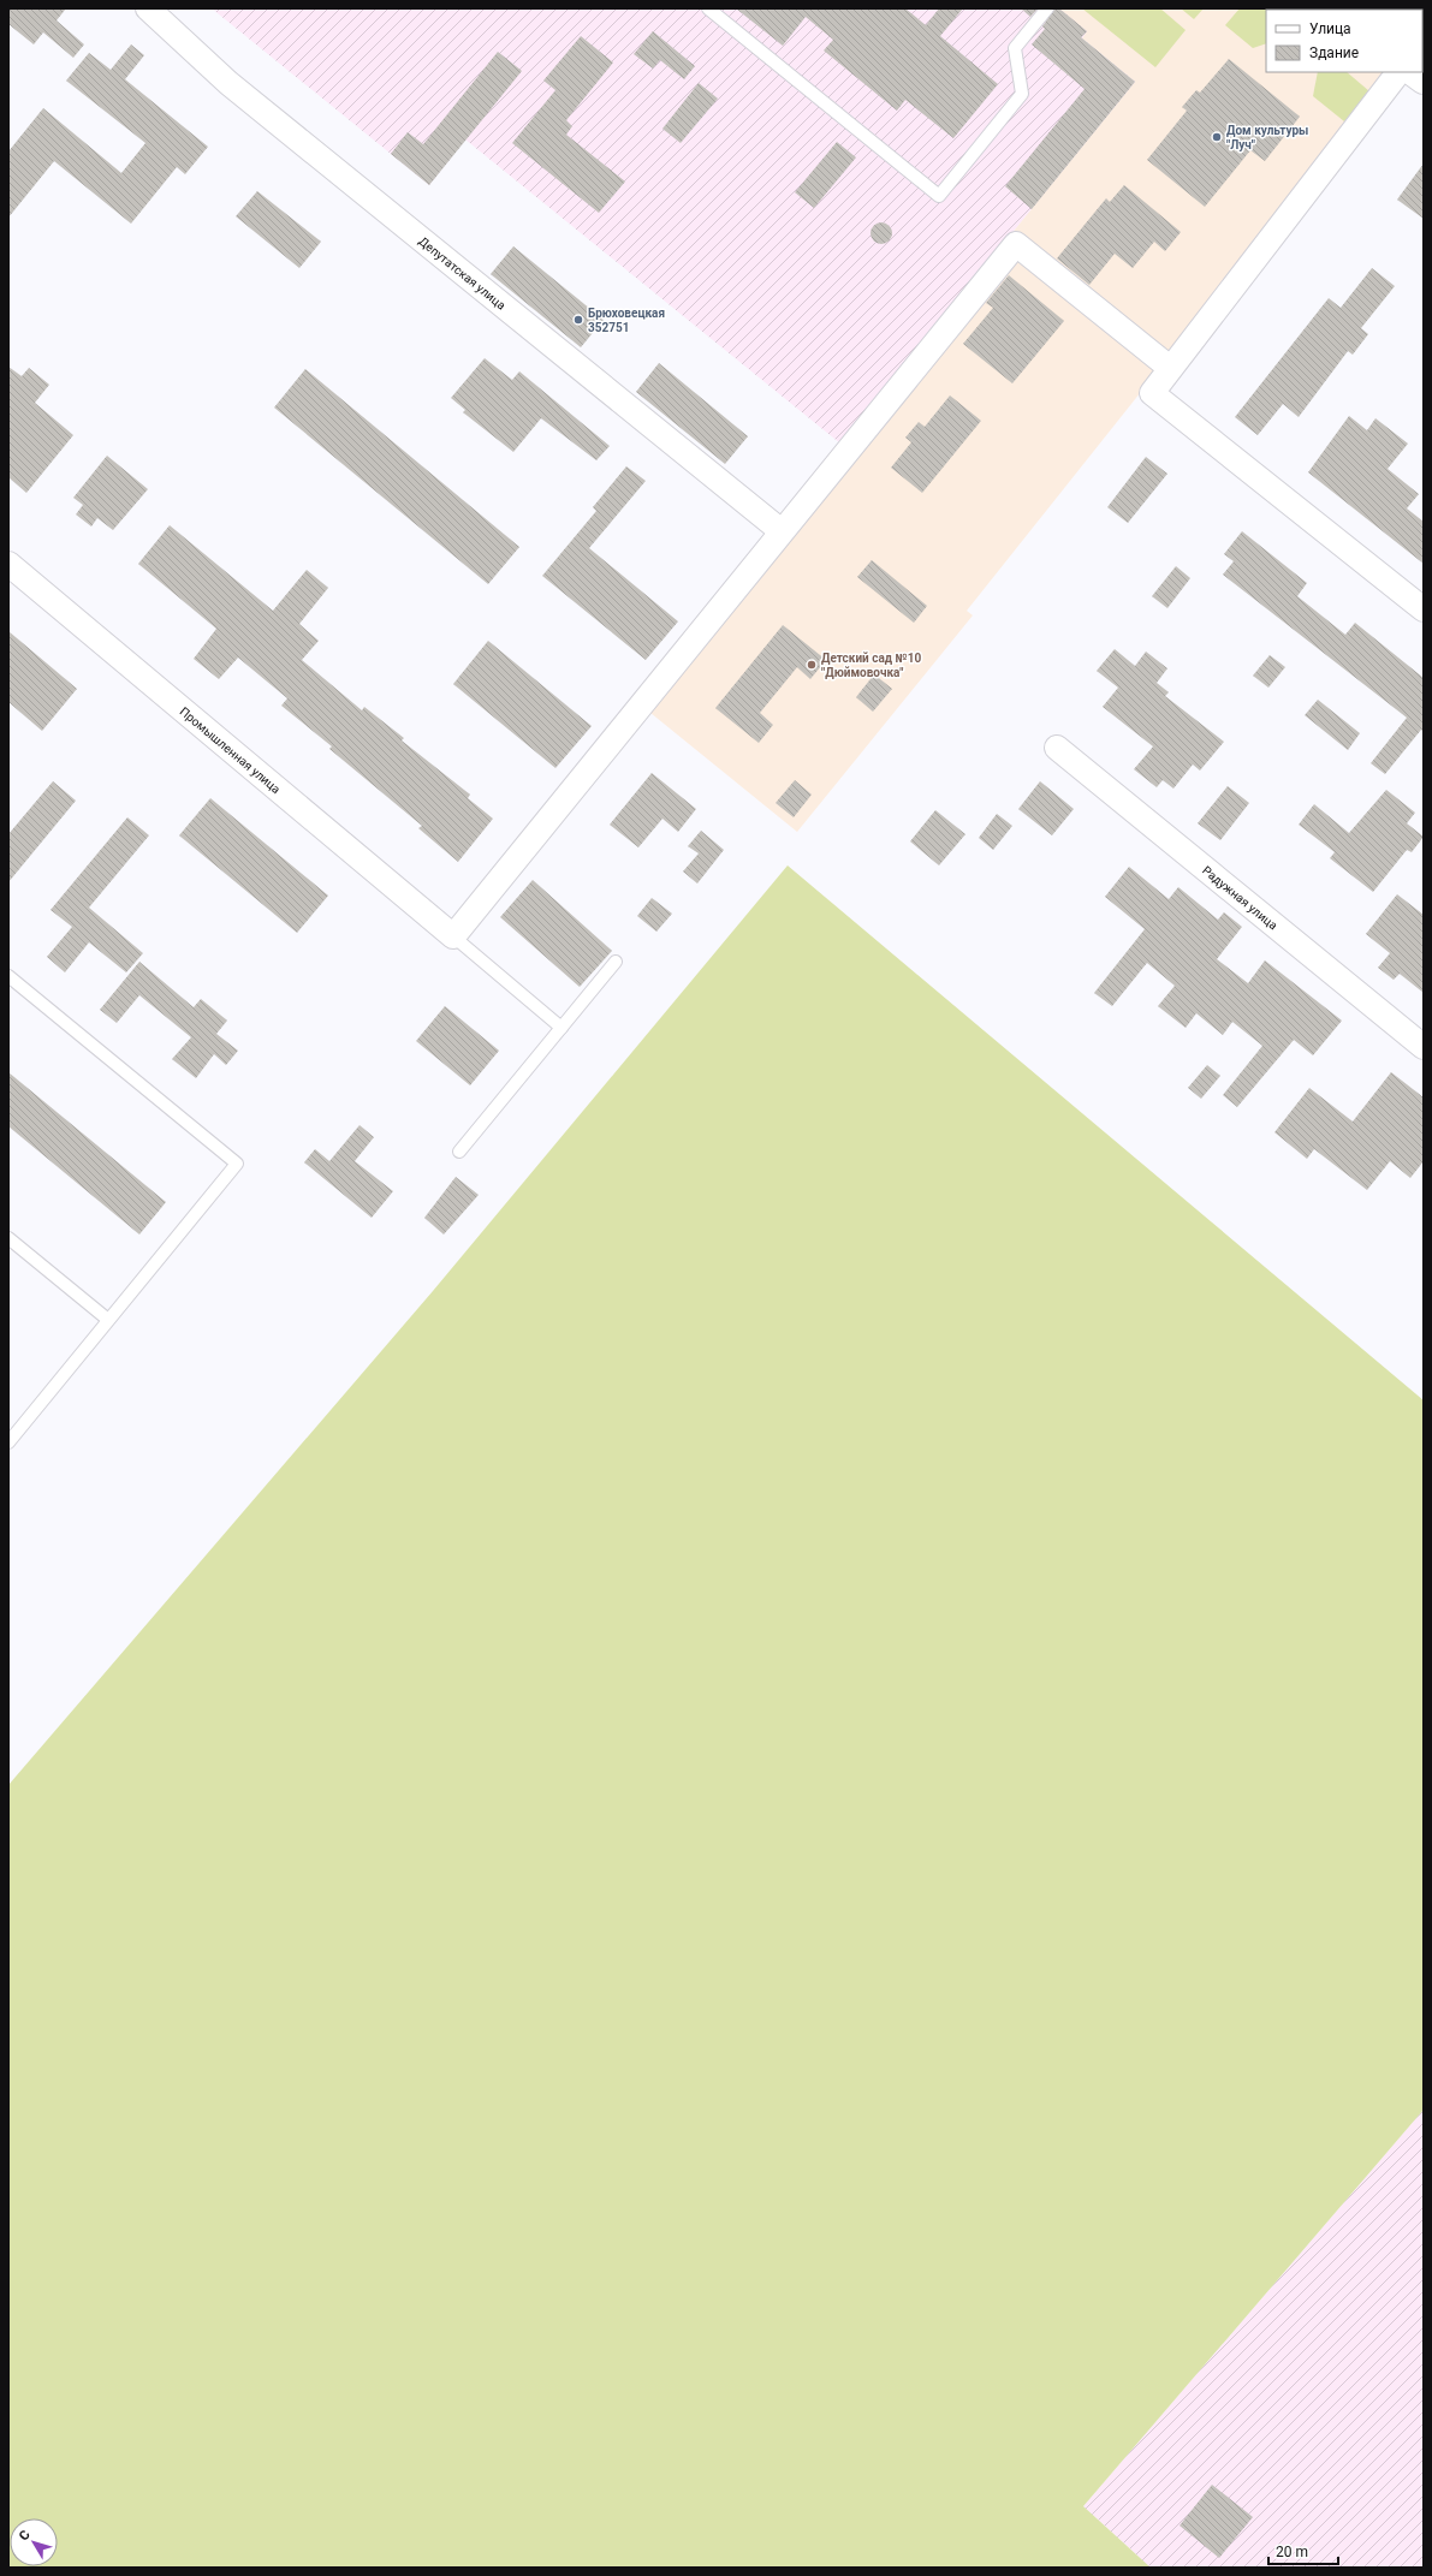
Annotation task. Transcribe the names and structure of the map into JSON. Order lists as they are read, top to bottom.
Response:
{
  "streets": {
    "street": ["Депутатская улица", "Промышленная улица", "Радужная улица"]
  },
  "places": ["Дом культуры \"Луч\"", "Брюховецкая 352751", "Детский сад №10 \"Дюймовочка\""],
  "legend": ["Улица", "Здание"],
  "scale_bar": "20 m",
  "north": "top left"
}
